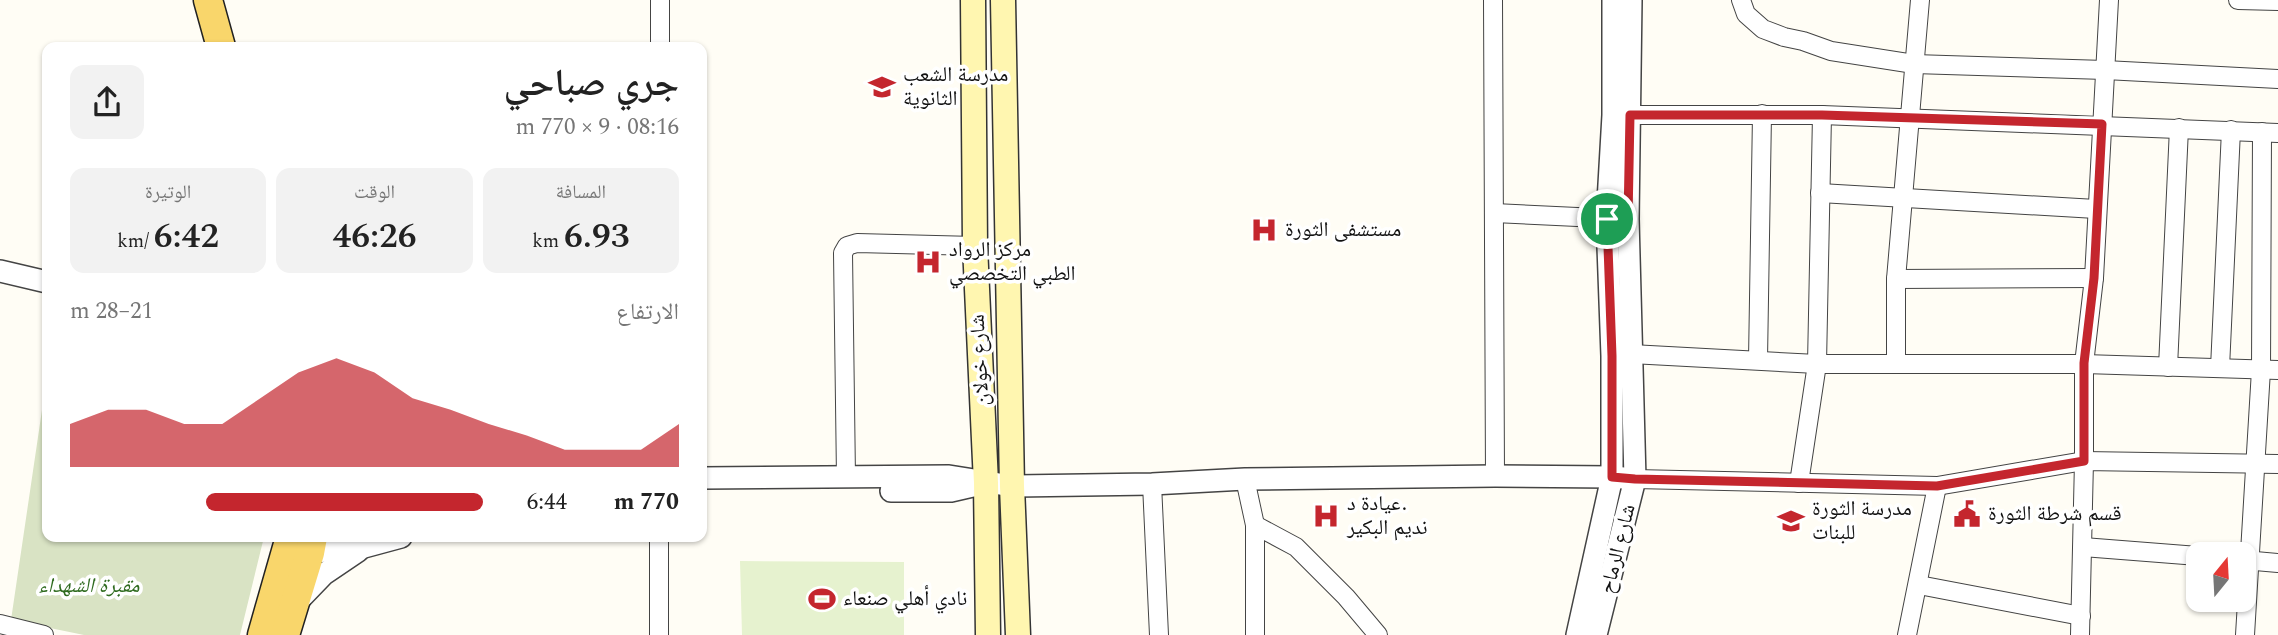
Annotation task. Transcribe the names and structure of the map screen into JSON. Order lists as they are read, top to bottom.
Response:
{
  "streets": {
    "main road": ["شارع خولان"],
    "street": ["شارع الرماح"]
  },
  "parks": ["مقبرة الشهداء"],
  "places": {
    "school or university": ["مدرسة الشعب الثانوية", "مدرسة الثورة للبنات"],
    "hospital": ["مستشفى الثورة", "مركز الرواد الطبي التخصصي", "عيادة د. نديم البكير"],
    "public building": ["قسم شرطة الثورة"],
    "sports": ["نادي أهلي صنعاء"]
  },
  "north": "top",
  "page": {
    "heading": ["جري صباحي", "08:16 · 9 × 770 m"],
    "stats": [
      ["المسافة", "6.93 km"],
      ["الوقت", "46:26"],
      ["الوتيرة", "6:42 /km"]
    ],
    "chart": ["الارتفاع", "21–28 m"],
    "list": [
      {
        "name": "770 m",
        "note": "6:44"
      }
    ]
  }
}
